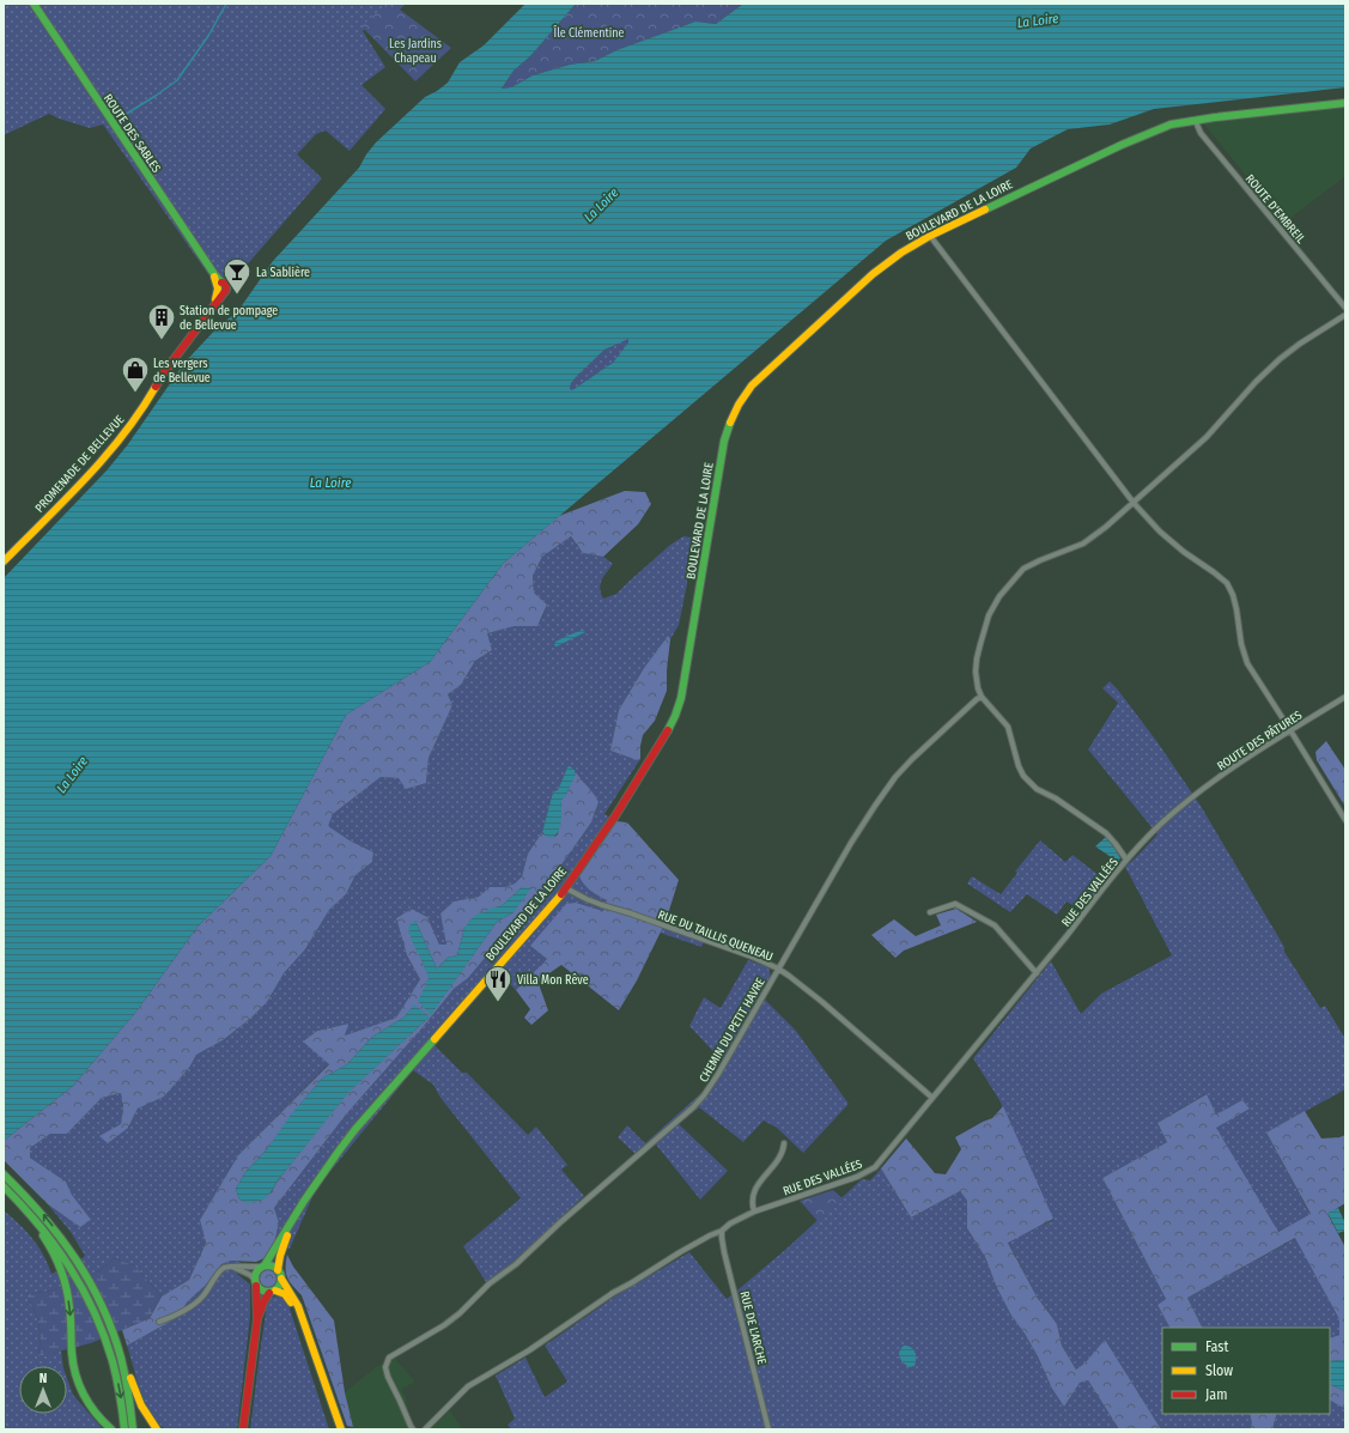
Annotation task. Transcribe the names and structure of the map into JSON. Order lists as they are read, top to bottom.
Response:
{
  "streets": {
    "main road": ["ROUTE DES SABLES", "BOULEVARD DE LA LOIRE", "PROMENADE DE BELLEVUE"],
    "street": [
      "ROUTE D'EMBREIL",
      "ROUTE DES PÂTURES",
      "RUE DES VALLÉES",
      "RUE DU TAILLIS QUENEAU",
      "CHEMIN DU PETIT HAVRE",
      "RUE DE L'ARCHE"
    ]
  },
  "crossings": [
    ["ROUTE DES SABLES", "PROMENADE DE BELLEVUE"],
    ["ROUTE D'EMBREIL", "BOULEVARD DE LA LOIRE"],
    ["BOULEVARD DE LA LOIRE", "RUE DU TAILLIS QUENEAU"],
    ["ROUTE DES PÂTURES", "RUE DES VALLÉES"],
    ["RUE DES VALLÉES", "RUE DU TAILLIS QUENEAU"],
    ["RUE DES VALLÉES", "RUE DE L'ARCHE"],
    ["RUE DU TAILLIS QUENEAU", "CHEMIN DU PETIT HAVRE"]
  ],
  "water": ["La Loire"],
  "parks": ["Île Clémentine", "Les Jardins Chapeau"],
  "places": {
    "bar": ["La Sablière"],
    "building": ["Station de pompage de Bellevue"],
    "shop": ["Les vergers de Bellevue"],
    "restaurant": ["Villa Mon Rêve"]
  },
  "legend": ["Fast", "Slow", "Jam"],
  "north": "top"
}
